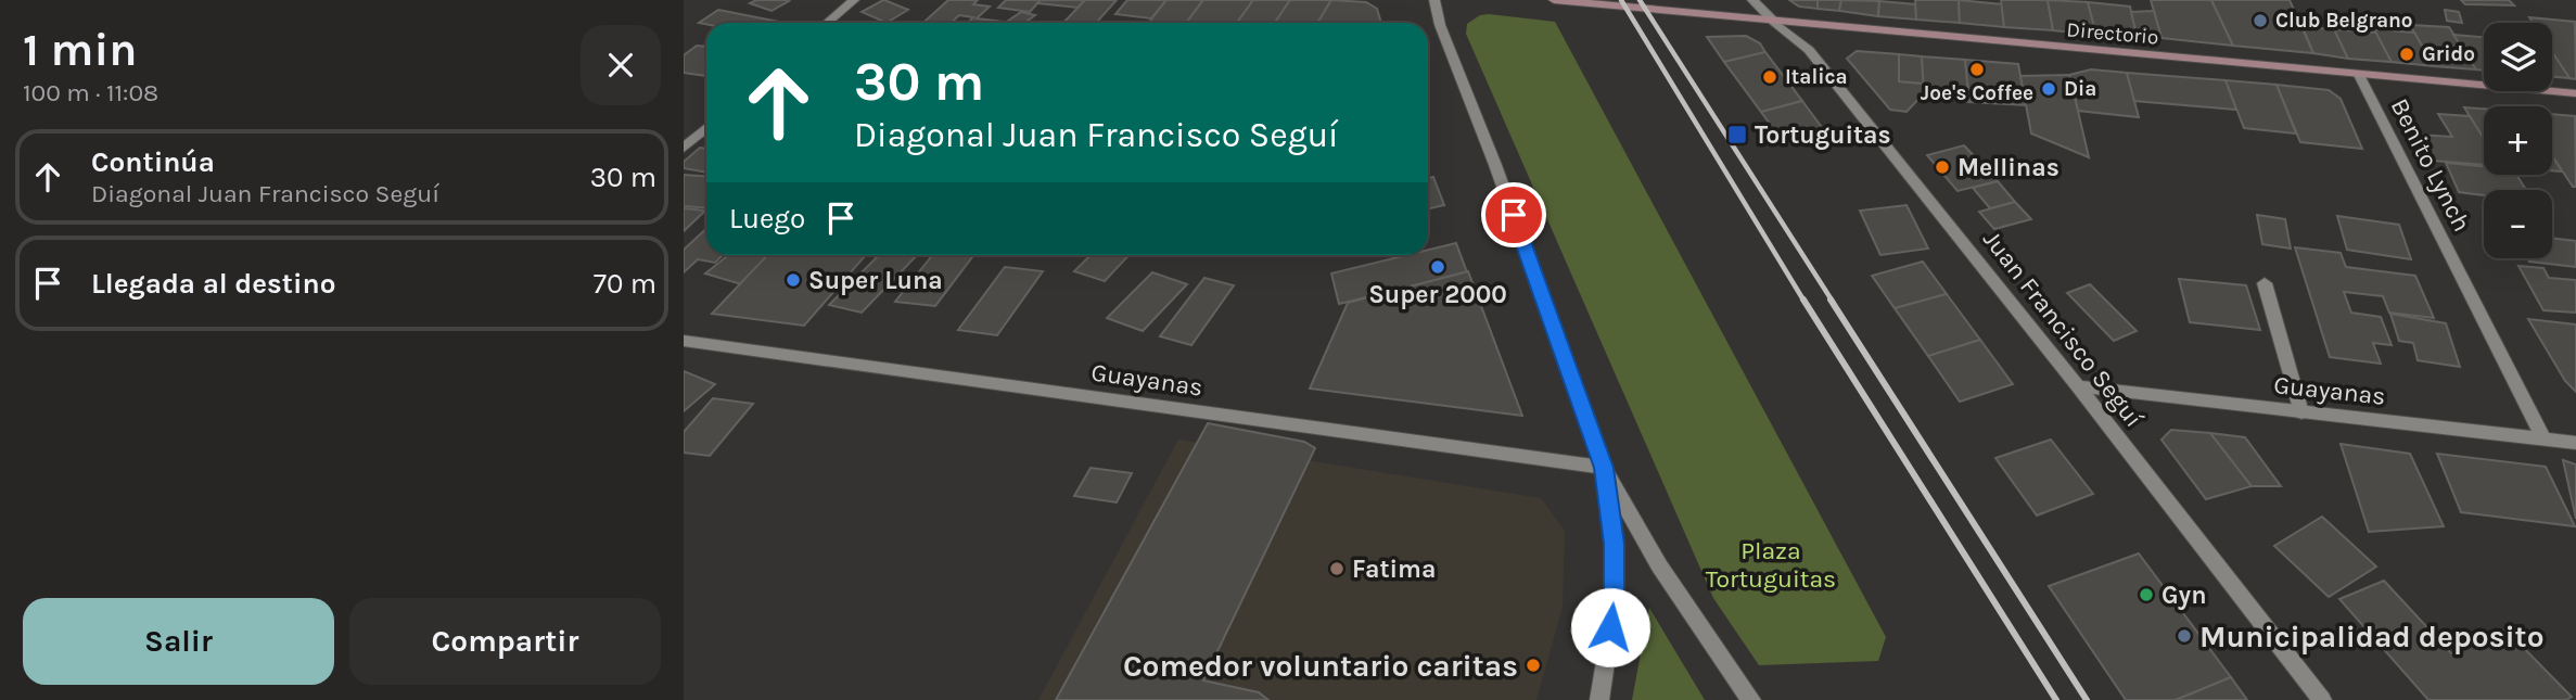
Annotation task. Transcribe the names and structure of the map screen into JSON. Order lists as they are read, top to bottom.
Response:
{
  "streets": {
    "main road": ["Directorio"],
    "street": ["Benito Lynch", "Juan Francisco Seguí", "Guayanas"]
  },
  "crossings": [
    ["Directorio", "Benito Lynch"],
    ["Directorio", "Juan Francisco Seguí"],
    ["Benito Lynch", "Guayanas"],
    ["Juan Francisco Seguí", "Guayanas"]
  ],
  "parks": ["Plaza Tortuguitas"],
  "places": {
    "other": [
      "Club Belgrano",
      "Grido",
      "Joe's Coffee",
      "Italica",
      "Dia",
      "Mellinas",
      "Super 2000",
      "Super Luna",
      "Fatima",
      "Gyn",
      "Municipalidad deposito",
      "Comedor voluntario caritas"
    ],
    "transit": ["Tortuguitas"]
  },
  "page": {
    "heading": ["1 min", "100 m · 11:08"],
    "map_buttons": ["+", "−"],
    "turn": ["30 m", "Diagonal Juan Francisco Seguí"],
    "list": [
      {
        "name": "Continúa",
        "note": "Diagonal Juan Francisco Seguí",
        "value": "30 m"
      },
      {
        "name": "Llegada al destino",
        "value": "70 m"
      }
    ],
    "then": "Luego",
    "buttons": ["Salir", "Compartir"]
  }
}
